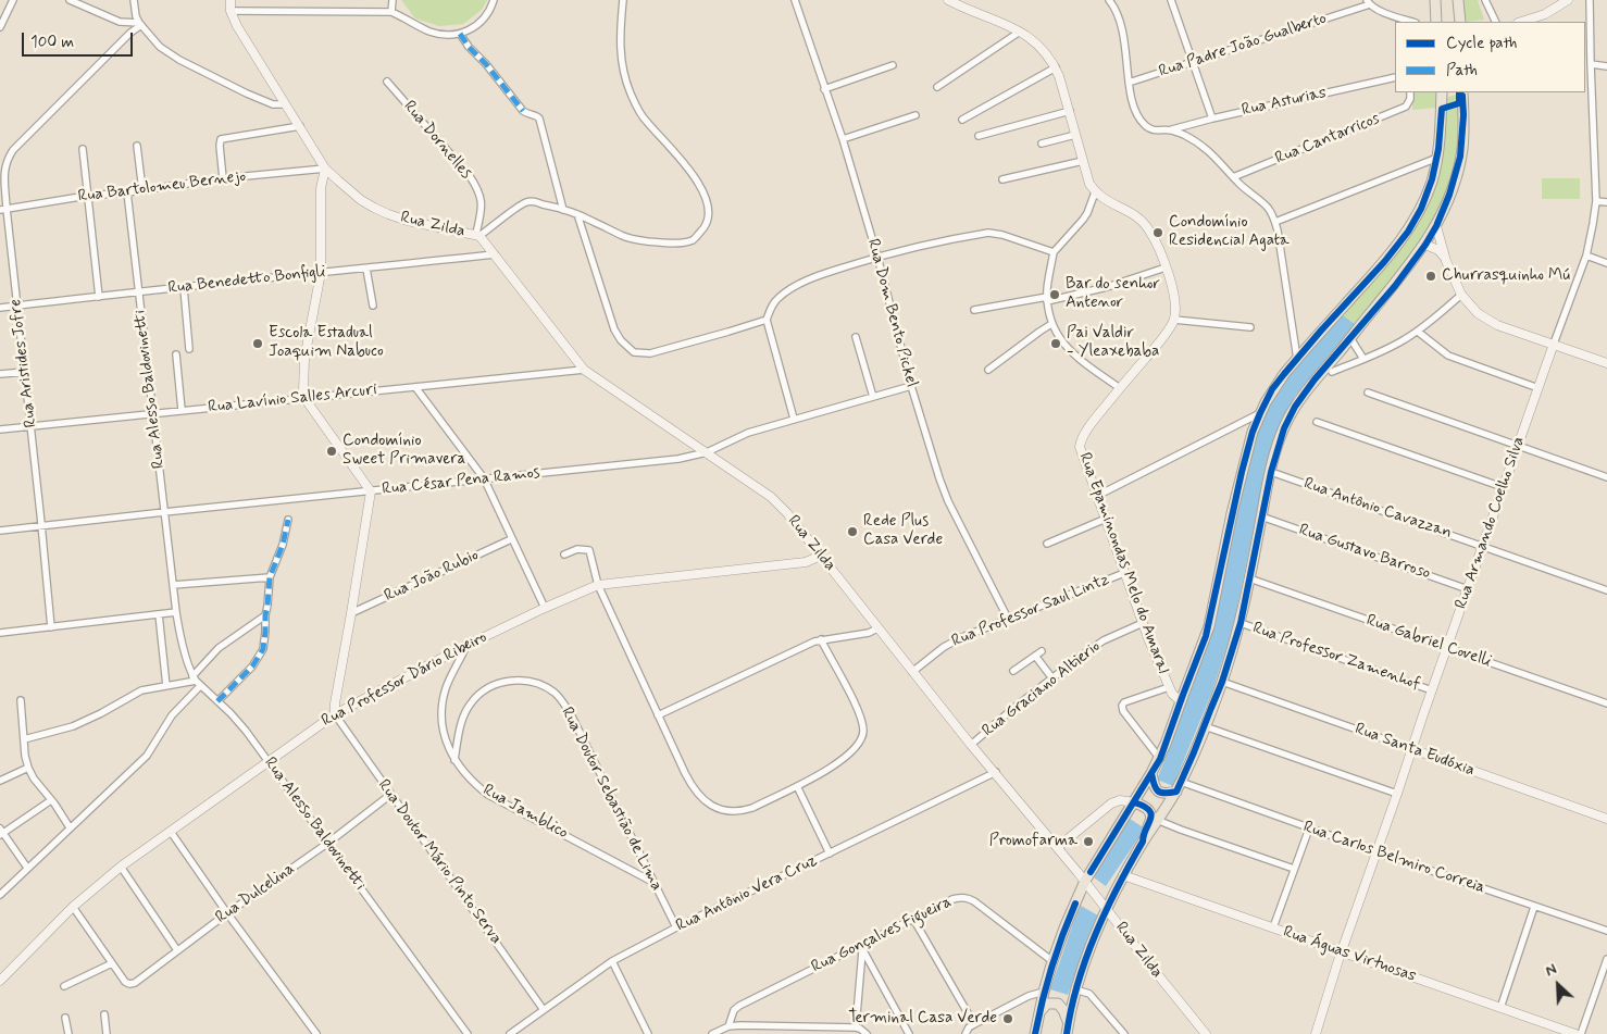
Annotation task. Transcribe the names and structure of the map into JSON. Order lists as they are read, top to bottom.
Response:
{
  "streets": {
    "street": [
      "Rua Padre João Gualberto",
      "Rua Asturias",
      "Rua Cantarricos",
      "Rua Dornelles",
      "Rua Bartolomeu Bernejo",
      "Rua Zilda",
      "Rua Benedetto Bonfigli",
      "Rua Dom Bento Pickel",
      "Rua Aristides Jofre",
      "Rua Alesso Baldovinetti",
      "Rua Lavínio Salles Arcuri",
      "Rua César Pena Ramos",
      "Rua Antônio Cavazzan",
      "Rua Armando Coelho Silva",
      "Rua Gustavo Barroso",
      "Rua Epaminondas Melo do Amaral",
      "Rua João Rubio",
      "Rua Professor Saul Lintz",
      "Rua Gabriel Covelli",
      "Rua Professor Zamenhof",
      "Rua Professor Dário Ribeiro",
      "Rua Graciano Altierio",
      "Rua Santa Eudóxia",
      "Rua Doutor Sebastião de Lima",
      "Rua Jamblico",
      "Rua Carlos Belmiro Correia",
      "Rua Doutor Mário Pinto Serva",
      "Rua Dulcelina",
      "Rua Antônio Vera Cruz",
      "Rua Gonçalves Figueira",
      "Rua Águas Virtuosas"
    ]
  },
  "crossings": [
    ["Rua Padre João Gualberto", "Rua Asturias"],
    ["Rua Asturias", "Rua Cantarricos"],
    ["Rua Dornelles", "Rua Zilda"],
    ["Rua Bartolomeu Bernejo", "Rua Zilda"],
    ["Rua Bartolomeu Bernejo", "Rua Aristides Jofre"],
    ["Rua Bartolomeu Bernejo", "Rua Alesso Baldovinetti"],
    ["Rua Zilda", "Rua Benedetto Bonfigli"],
    ["Rua Zilda", "Rua Lavínio Salles Arcuri"],
    ["Rua Zilda", "Rua César Pena Ramos"],
    ["Rua Zilda", "Rua Professor Saul Lintz"],
    ["Rua Zilda", "Rua Professor Dário Ribeiro"],
    ["Rua Zilda", "Rua Graciano Altierio"],
    ["Rua Zilda", "Rua Antônio Vera Cruz"],
    ["Rua Benedetto Bonfigli", "Rua Aristides Jofre"],
    ["Rua Benedetto Bonfigli", "Rua Alesso Baldovinetti"],
    ["Rua Dom Bento Pickel", "Rua César Pena Ramos"],
    ["Rua Dom Bento Pickel", "Rua Professor Saul Lintz"],
    ["Rua Aristides Jofre", "Rua Lavínio Salles Arcuri"],
    ["Rua Aristides Jofre", "Rua César Pena Ramos"],
    ["Rua Alesso Baldovinetti", "Rua Lavínio Salles Arcuri"],
    ["Rua Alesso Baldovinetti", "Rua César Pena Ramos"],
    ["Rua Alesso Baldovinetti", "Rua Professor Dário Ribeiro"],
    ["Rua Alesso Baldovinetti", "Rua Dulcelina"],
    ["Rua Antônio Cavazzan", "Rua Armando Coelho Silva"],
    ["Rua Armando Coelho Silva", "Rua Gustavo Barroso"],
    ["Rua Armando Coelho Silva", "Rua Gabriel Covelli"],
    ["Rua Armando Coelho Silva", "Rua Professor Zamenhof"],
    ["Rua Armando Coelho Silva", "Rua Santa Eudóxia"],
    ["Rua Armando Coelho Silva", "Rua Carlos Belmiro Correia"],
    ["Rua Armando Coelho Silva", "Rua Águas Virtuosas"],
    ["Rua Epaminondas Melo do Amaral", "Rua Professor Saul Lintz"],
    ["Rua Epaminondas Melo do Amaral", "Rua Graciano Altierio"],
    ["Rua Professor Dário Ribeiro", "Rua Jamblico"],
    ["Rua Professor Dário Ribeiro", "Rua Doutor Mário Pinto Serva"],
    ["Rua Doutor Sebastião de Lima", "Rua Jamblico"],
    ["Rua Doutor Sebastião de Lima", "Rua Antônio Vera Cruz"],
    ["Rua Doutor Mário Pinto Serva", "Rua Dulcelina"],
    ["Rua Doutor Mário Pinto Serva", "Rua Antônio Vera Cruz"]
  ],
  "places": [
    "Condomínio Residencial Agata",
    "Churrasquinho Mú",
    "Bar do senhor Antenor",
    "Escola Estadual Joaquim Nabuco",
    "Pai Valdir - Yleaxebaba",
    "Condomínio Sweet Primavera",
    "Rede Plus Casa Verde",
    "Promofarma",
    "Terminal Casa Verde"
  ],
  "legend": ["Cycle path", "Path"],
  "scale_bar": "100 m",
  "north": "top left"
}
